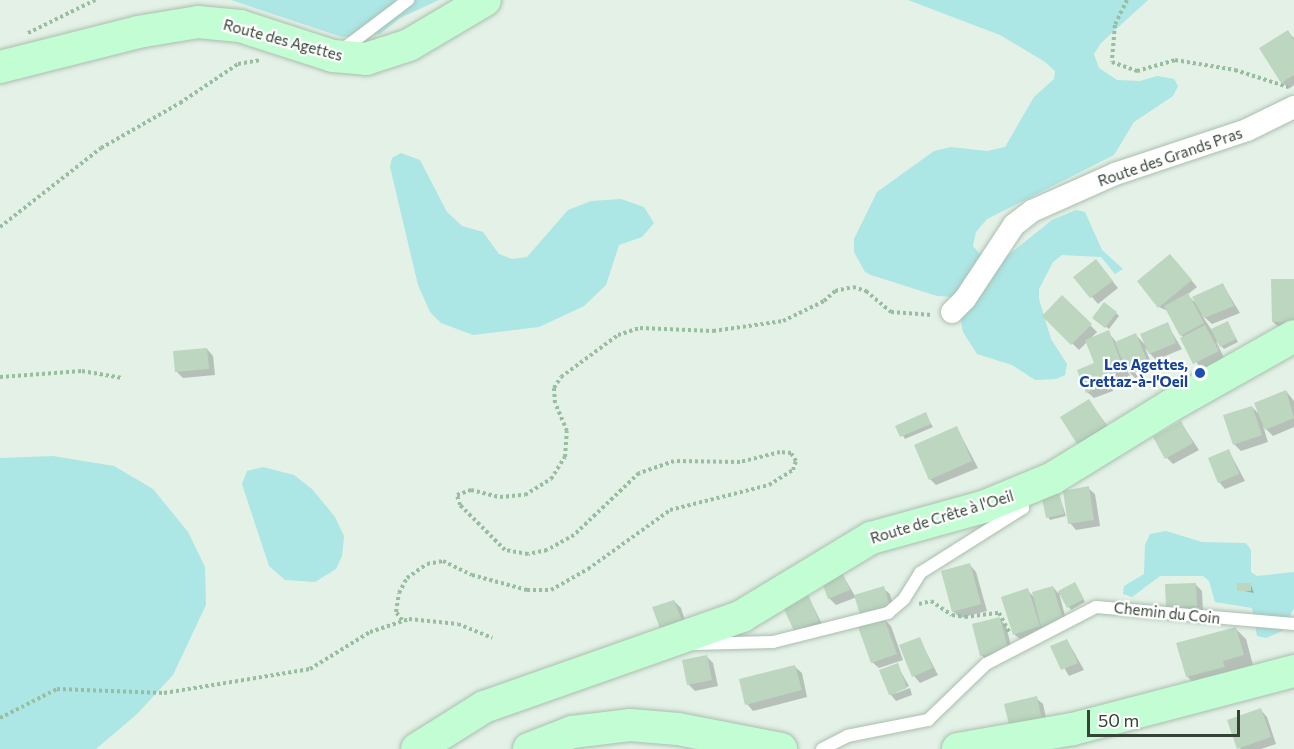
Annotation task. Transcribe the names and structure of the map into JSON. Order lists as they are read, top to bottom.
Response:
{
  "streets": {
    "street": ["Route des Agettes", "Route des Grands Pras", "Route de Crête à l'Oeil"],
    "lane": ["Chemin du Coin"]
  },
  "places": ["Les Agettes, Crettaz-à-l'Oeil"],
  "scale_bar": "50 m"
}
